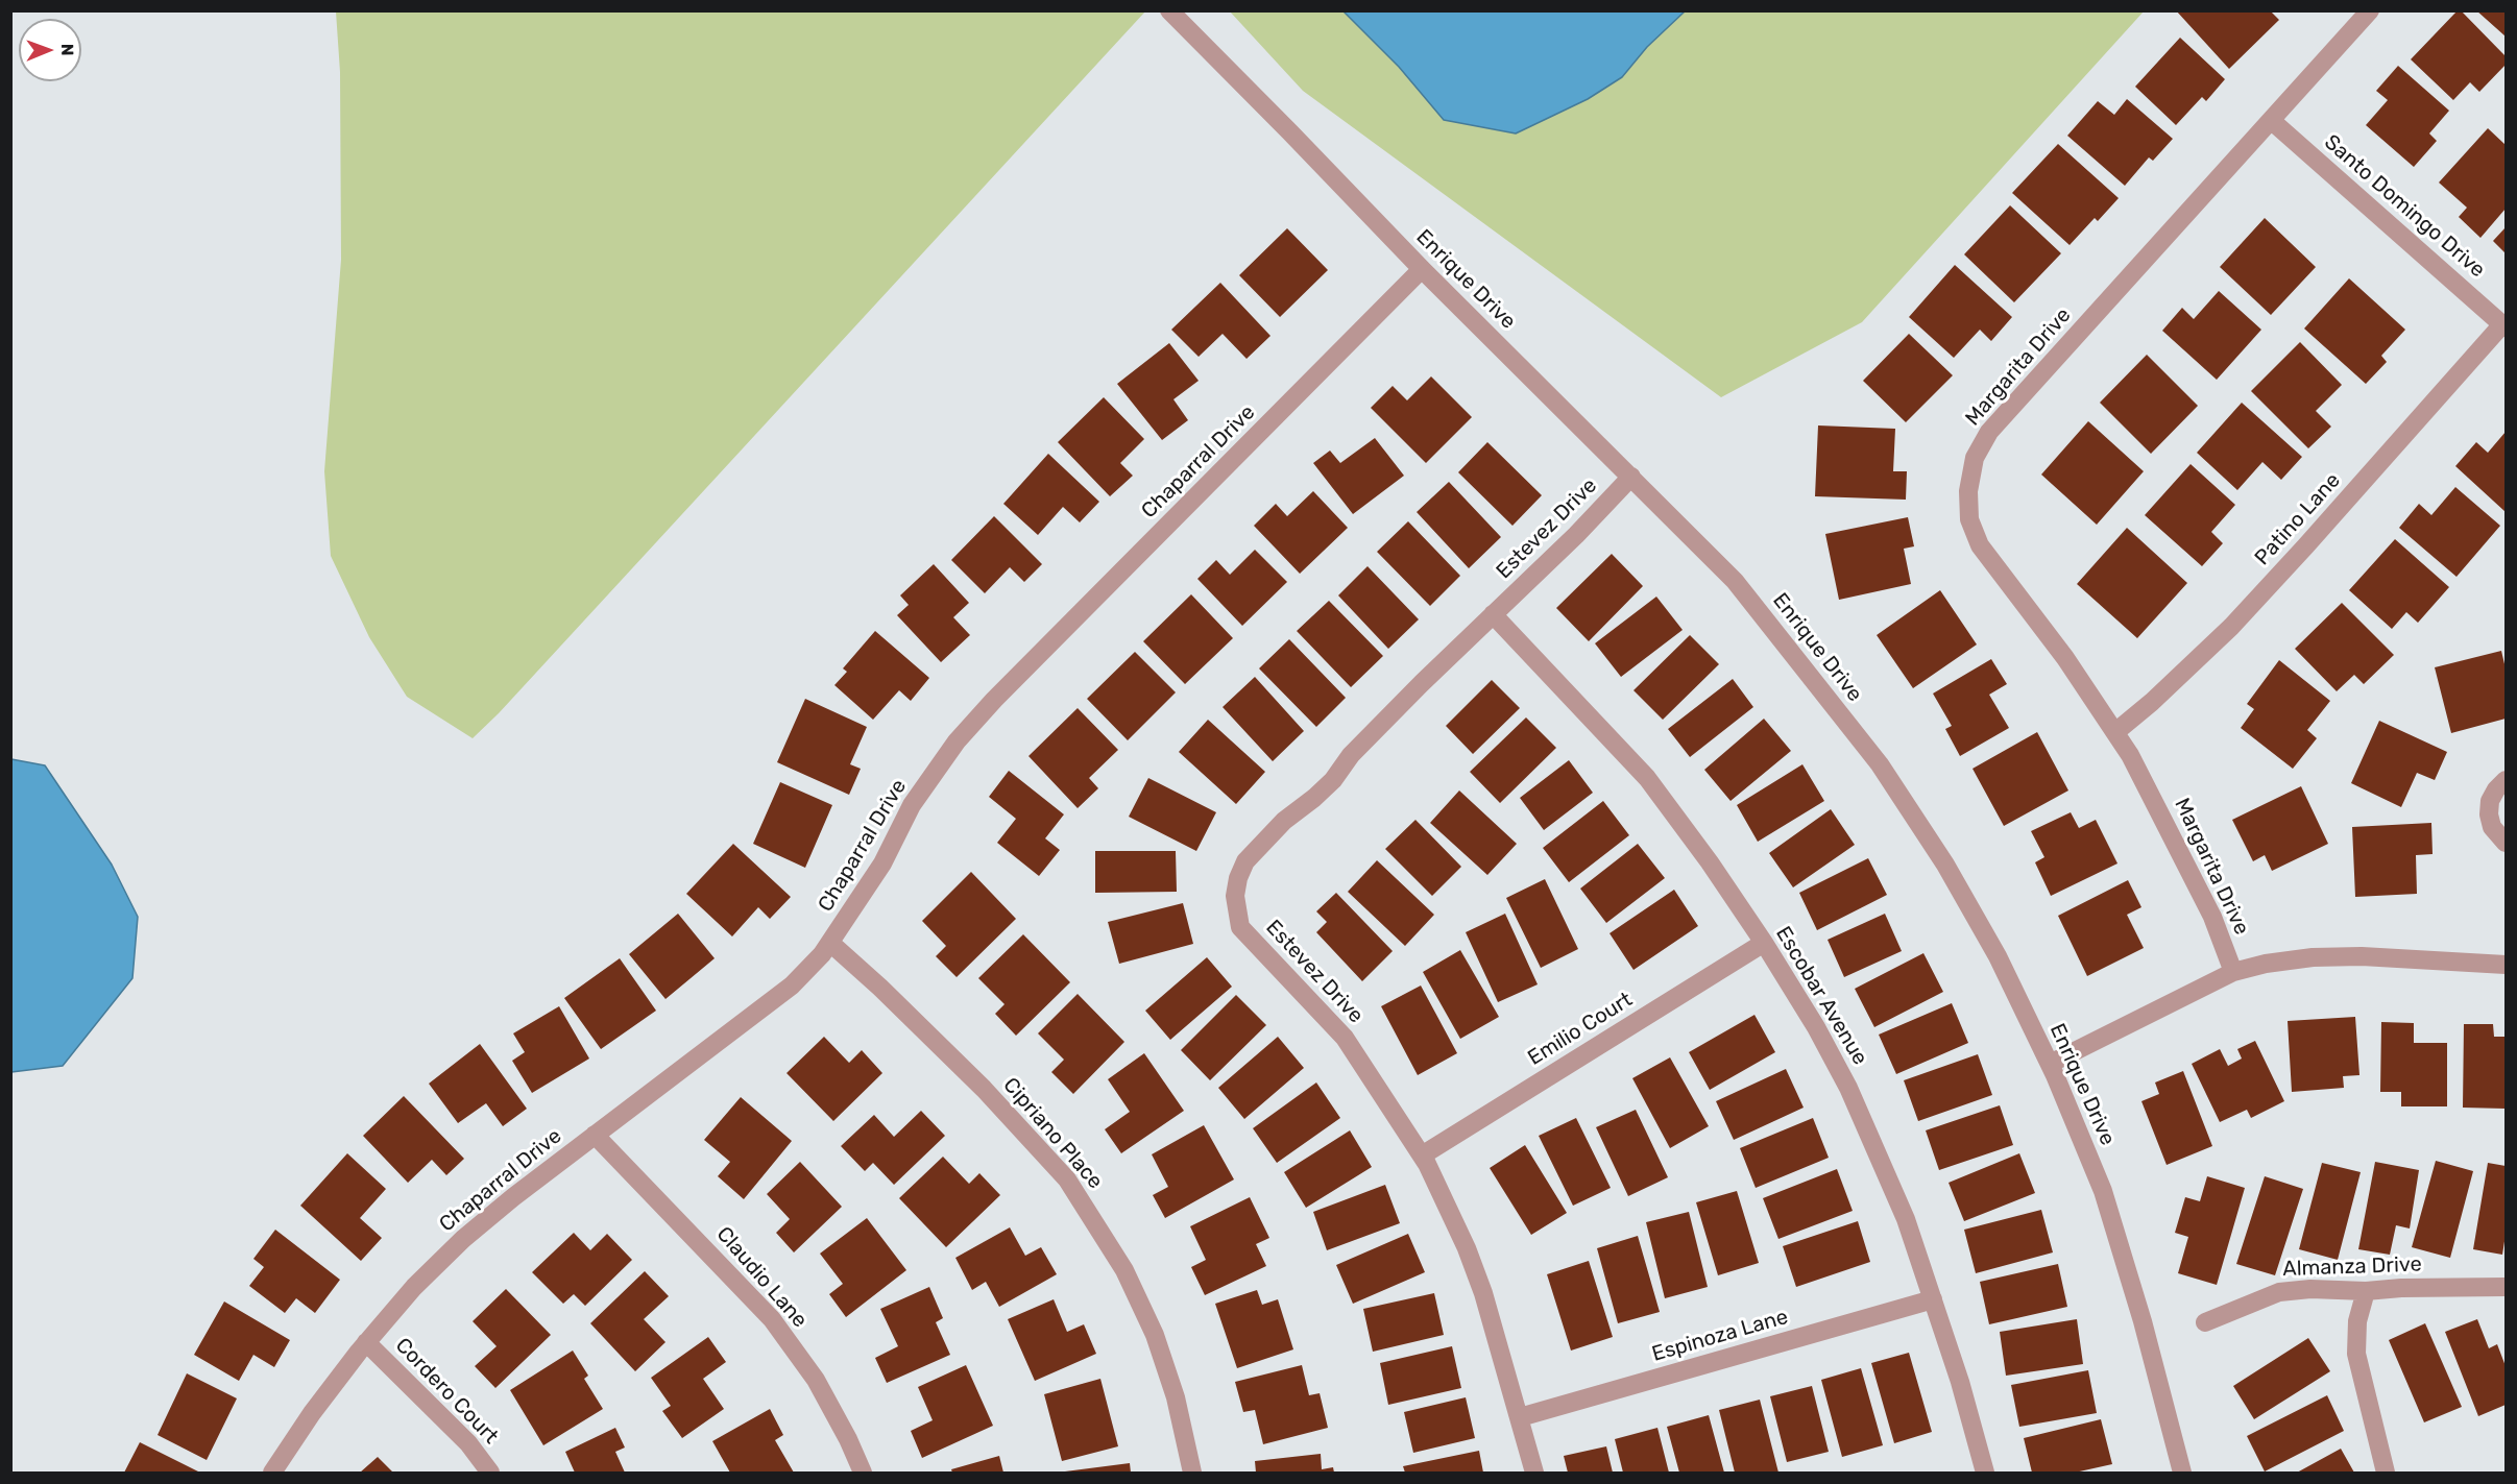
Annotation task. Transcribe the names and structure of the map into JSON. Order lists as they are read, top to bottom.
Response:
{
  "streets": {
    "street": [
      "Santo Domingo Drive",
      "Enrique Drive",
      "Margarita Drive",
      "Chaparral Drive",
      "Patino Lane",
      "Estevez Drive",
      "Escobar Avenue",
      "Emilio Court",
      "Cipriano Place",
      "Almanza Drive",
      "Claudio Lane",
      "Espinoza Lane",
      "Cordero Court"
    ]
  },
  "crossings": [
    ["Santo Domingo Drive", "Margarita Drive"],
    ["Santo Domingo Drive", "Patino Lane"],
    ["Enrique Drive", "Chaparral Drive"],
    ["Enrique Drive", "Estevez Drive"],
    ["Margarita Drive", "Patino Lane"],
    ["Chaparral Drive", "Cipriano Place"],
    ["Chaparral Drive", "Claudio Lane"],
    ["Chaparral Drive", "Cordero Court"],
    ["Estevez Drive", "Escobar Avenue"],
    ["Estevez Drive", "Emilio Court"],
    ["Estevez Drive", "Espinoza Lane"],
    ["Escobar Avenue", "Emilio Court"],
    ["Escobar Avenue", "Espinoza Lane"]
  ],
  "north": "right"
}
